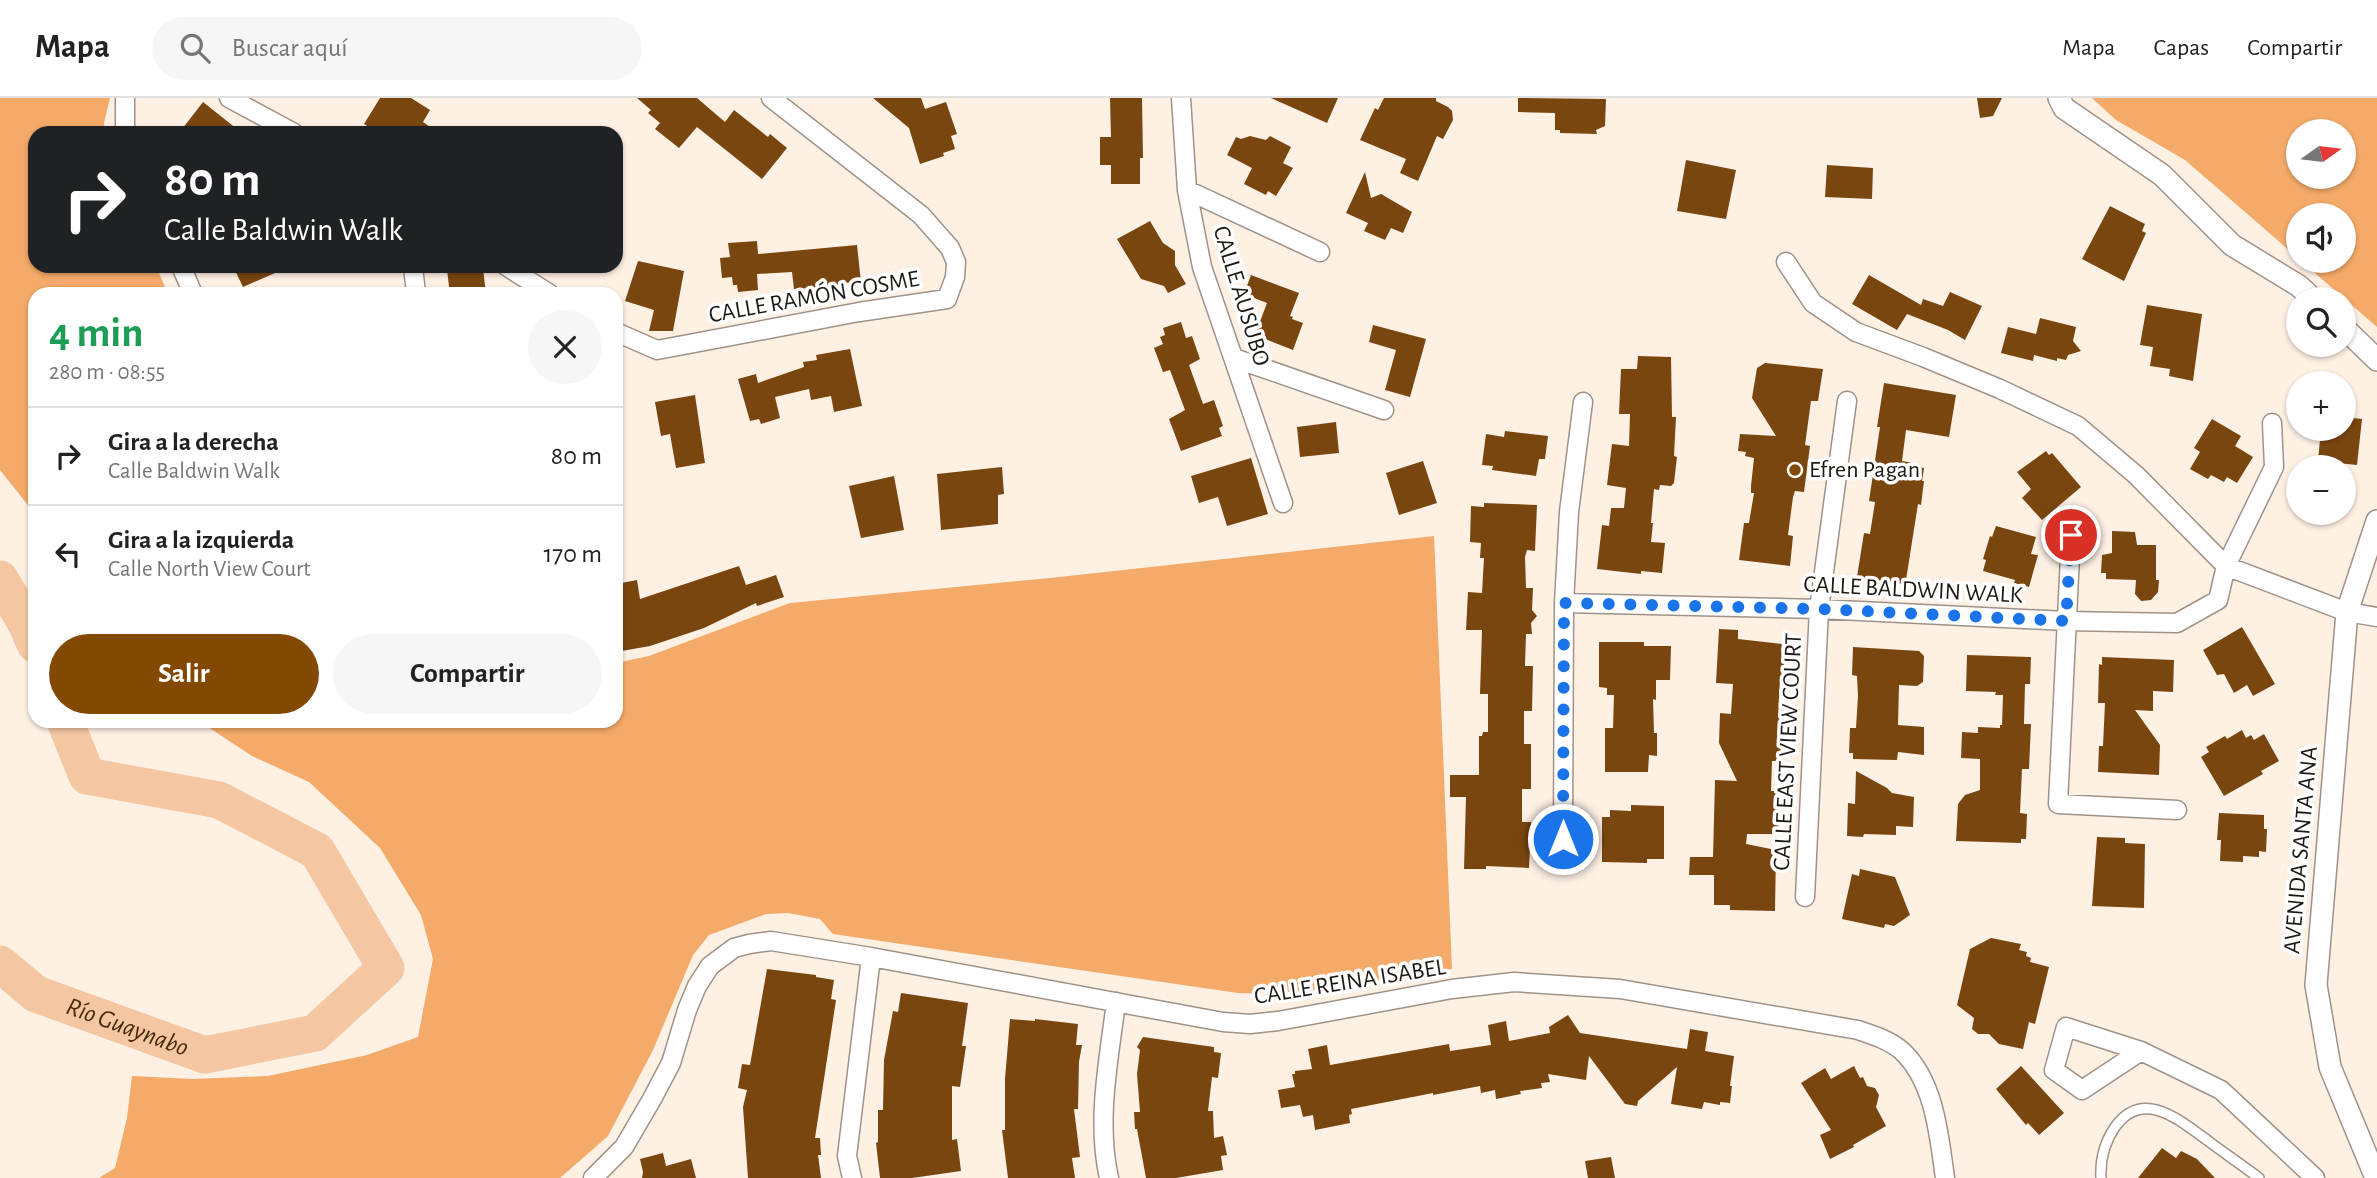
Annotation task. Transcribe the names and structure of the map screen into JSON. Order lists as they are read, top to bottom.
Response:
{
  "streets": {
    "street": [
      "CALLE AUSUBO",
      "CALLE RAMÓN COSME",
      "CALLE BALDWIN WALK",
      "CALLE EAST VIEW COURT",
      "AVENIDA SANTA ANA",
      "CALLE REINA ISABEL"
    ]
  },
  "crossings": [
    ["CALLE BALDWIN WALK", "CALLE EAST VIEW COURT"]
  ],
  "water": ["Río Guaynabo"],
  "places": ["Efren Pagan"],
  "north": "right",
  "page": {
    "header": "Mapa",
    "search": "Buscar aquí",
    "nav": ["Mapa", "Capas", "Compartir"],
    "map_buttons": ["+", "−"],
    "turn": ["80 m", "Calle Baldwin Walk"],
    "heading": ["4 min", "280 m · 08:55"],
    "list": [
      {
        "name": "Gira a la derecha",
        "note": "Calle Baldwin Walk",
        "value": "80 m"
      },
      {
        "name": "Gira a la izquierda",
        "note": "Calle North View Court",
        "value": "170 m"
      }
    ],
    "buttons": ["Salir", "Compartir"]
  }
}
